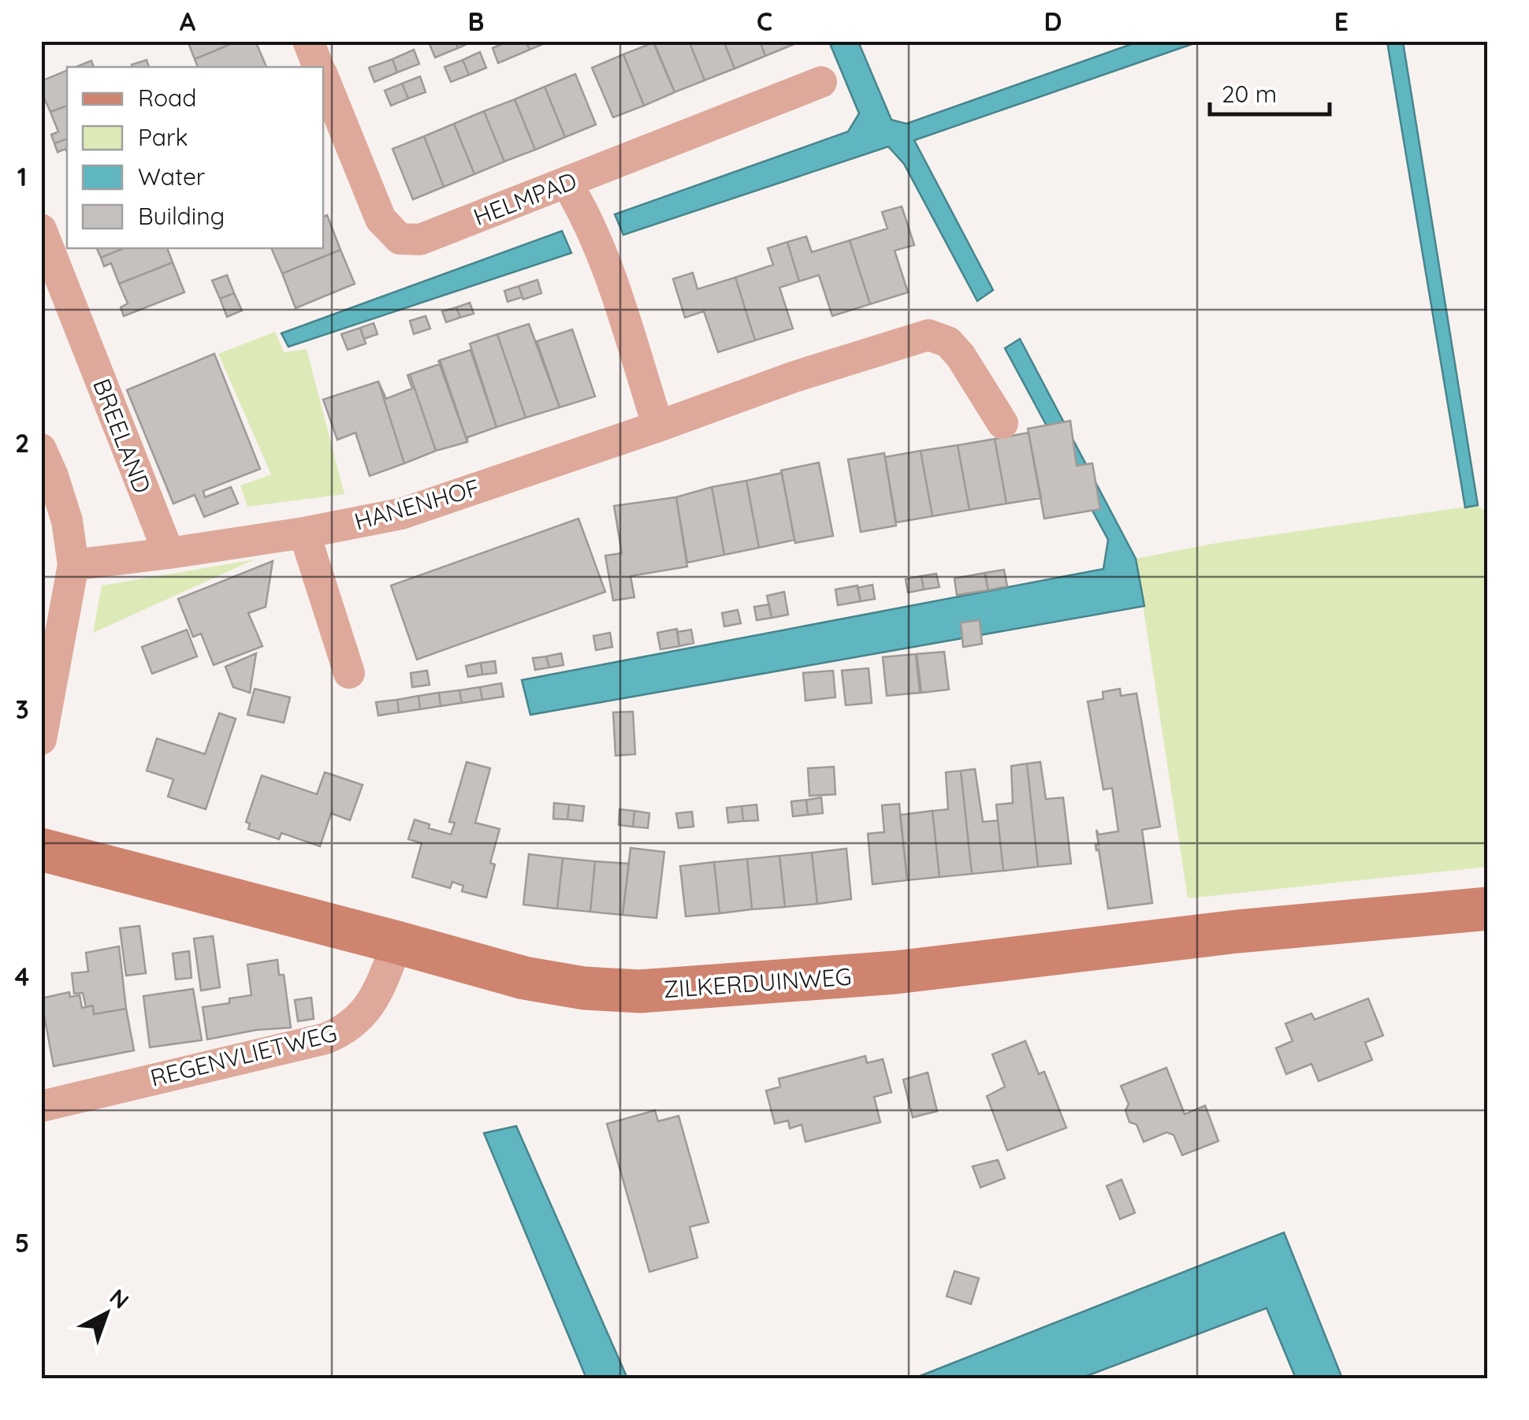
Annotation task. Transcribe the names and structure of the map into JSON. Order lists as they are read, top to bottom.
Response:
{
  "streets": {
    "street": [
      "HELMPAD",
      "BREELAND",
      "HANENHOF",
      "ZILKERDUINWEG",
      "REGENVLIETWEG"
    ]
  },
  "crossings": [
    ["BREELAND", "HANENHOF"],
    ["ZILKERDUINWEG", "REGENVLIETWEG"]
  ],
  "legend": [
    "Road",
    "Park",
    "Water",
    "Building"
  ],
  "scale_bar": "20 m",
  "north": "top right",
  "grid": {
    "columns": [
      "A",
      "B",
      "C",
      "D",
      "E"
    ],
    "rows": [
      "1",
      "2",
      "3",
      "4",
      "5"
    ]
  }
}
